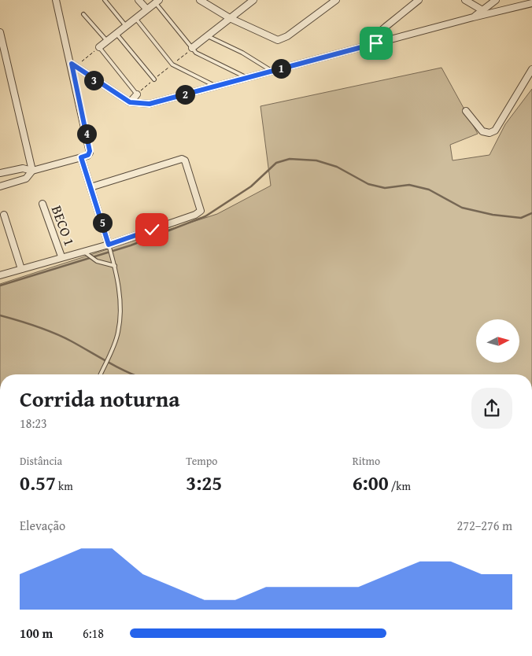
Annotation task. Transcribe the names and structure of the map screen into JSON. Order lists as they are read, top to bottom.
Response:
{
  "streets": {
    "street": ["BECO 1"]
  },
  "north": "right",
  "page": {
    "pins": [
      "1",
      "3",
      "2",
      "4",
      "5"
    ],
    "heading": ["Corrida noturna", "18:23"],
    "stats": [
      ["Distância", "0.57 km"],
      ["Tempo", "3:25"],
      ["Ritmo", "6:00 /km"]
    ],
    "chart": ["Elevação", "272–276 m"],
    "list": [
      {
        "name": "100 m",
        "note": "6:18"
      }
    ]
  }
}
